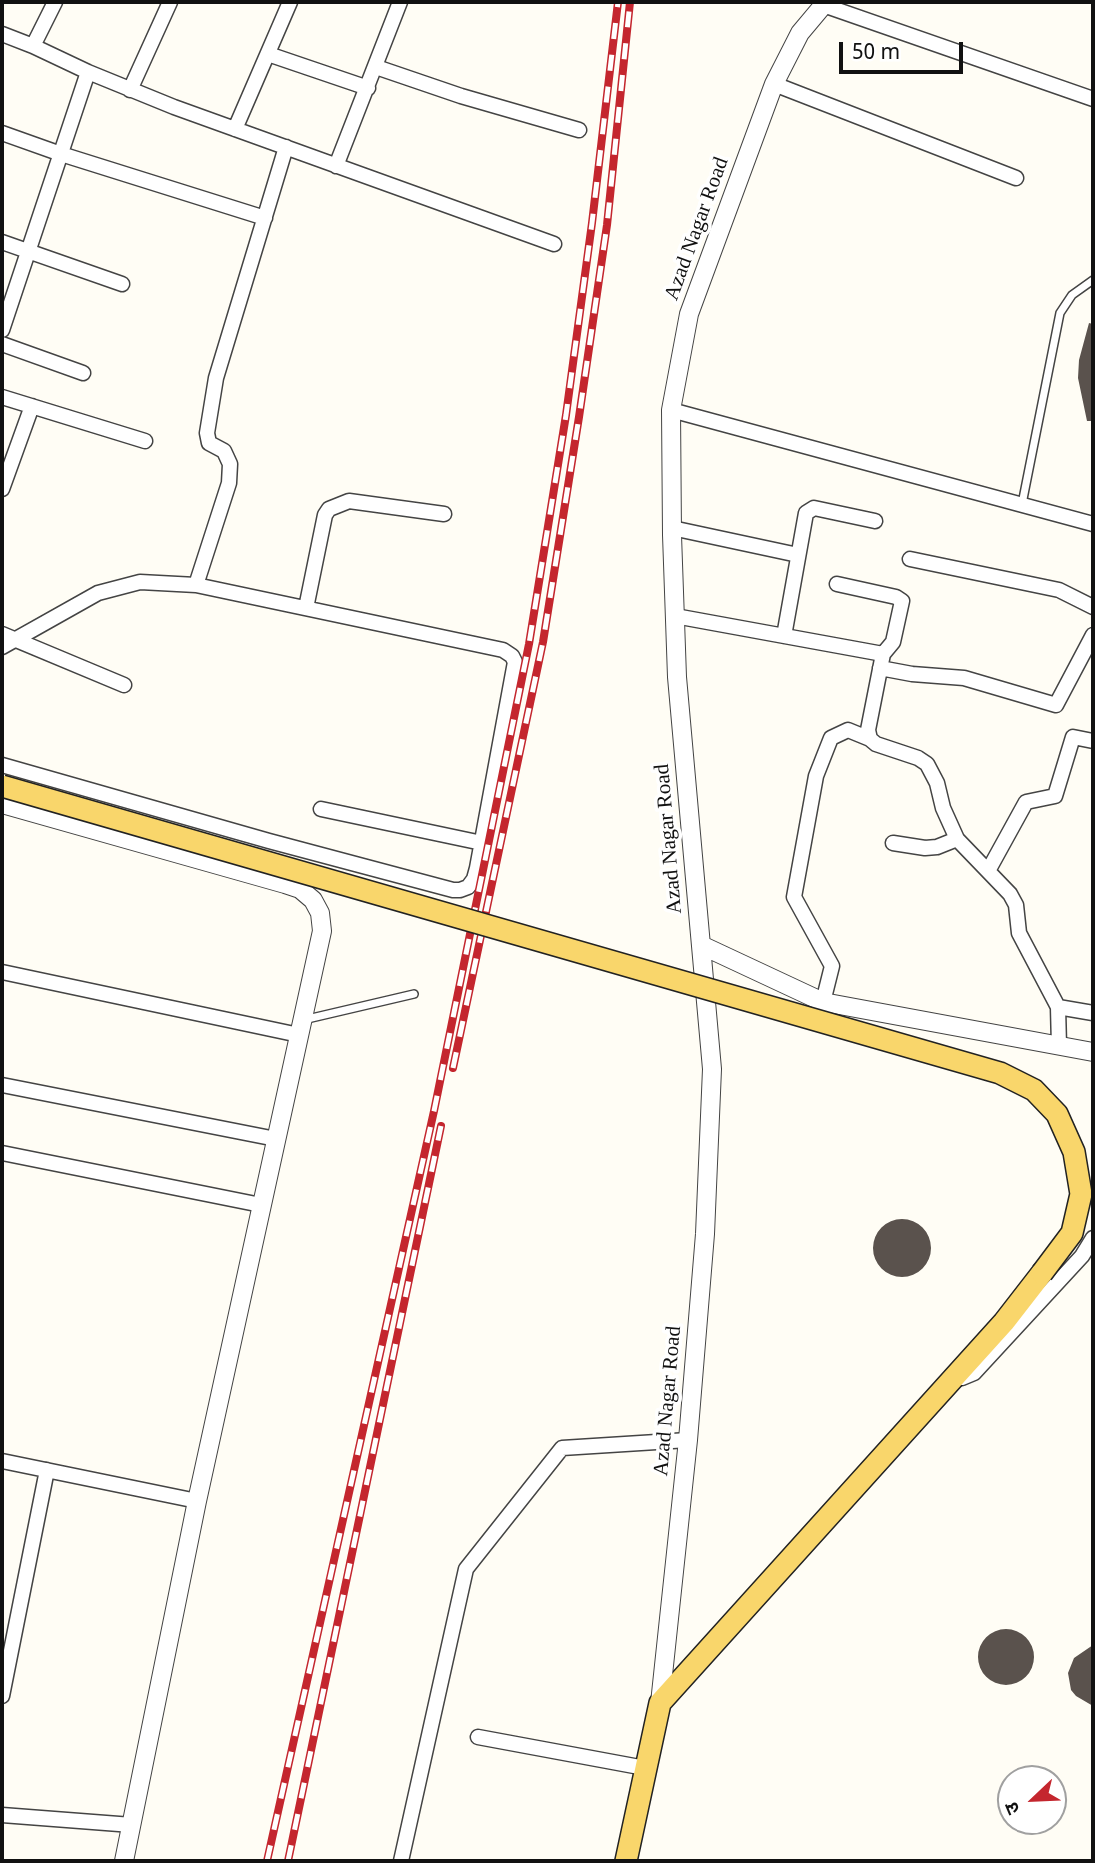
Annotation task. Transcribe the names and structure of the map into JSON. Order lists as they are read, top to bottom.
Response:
{
  "streets": {
    "street": ["Azad Nagar Road"]
  },
  "scale_bar": "50 m",
  "north": "bottom left"
}
